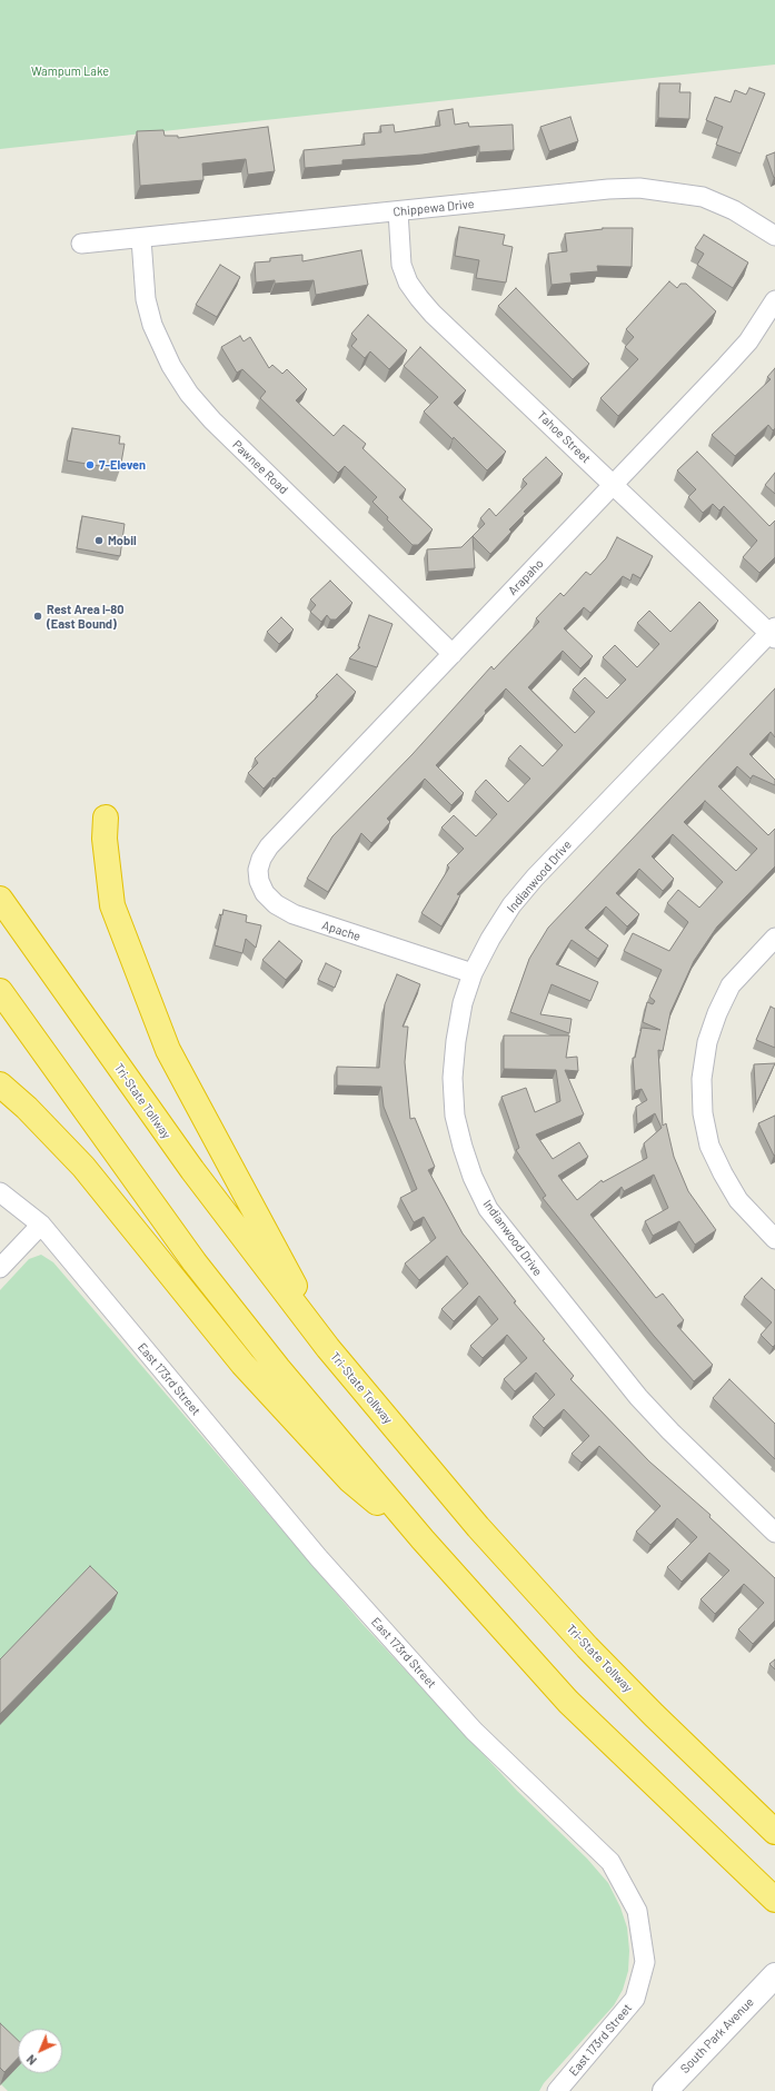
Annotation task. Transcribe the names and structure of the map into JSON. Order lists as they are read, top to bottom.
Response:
{
  "streets": {
    "highway": ["Tri-State Tollway"],
    "street": [
      "Chippewa Drive",
      "Tahoe Street",
      "Pawnee Road",
      "Arapaho",
      "Indianwood Drive",
      "Apache",
      "East 173rd Street",
      "South Park Avenue"
    ]
  },
  "crossings": [
    ["Chippewa Drive", "Tahoe Street"],
    ["Chippewa Drive", "Pawnee Road"],
    ["Tahoe Street", "Arapaho"],
    ["Tahoe Street", "Indianwood Drive"],
    ["Pawnee Road", "Arapaho"],
    ["Arapaho", "Apache"],
    ["Indianwood Drive", "Apache"]
  ],
  "parks": ["Wampum Lake"],
  "places": ["7-Eleven", "Mobil", "Rest Area I-80 (East Bound)"],
  "north": "bottom left"
}
